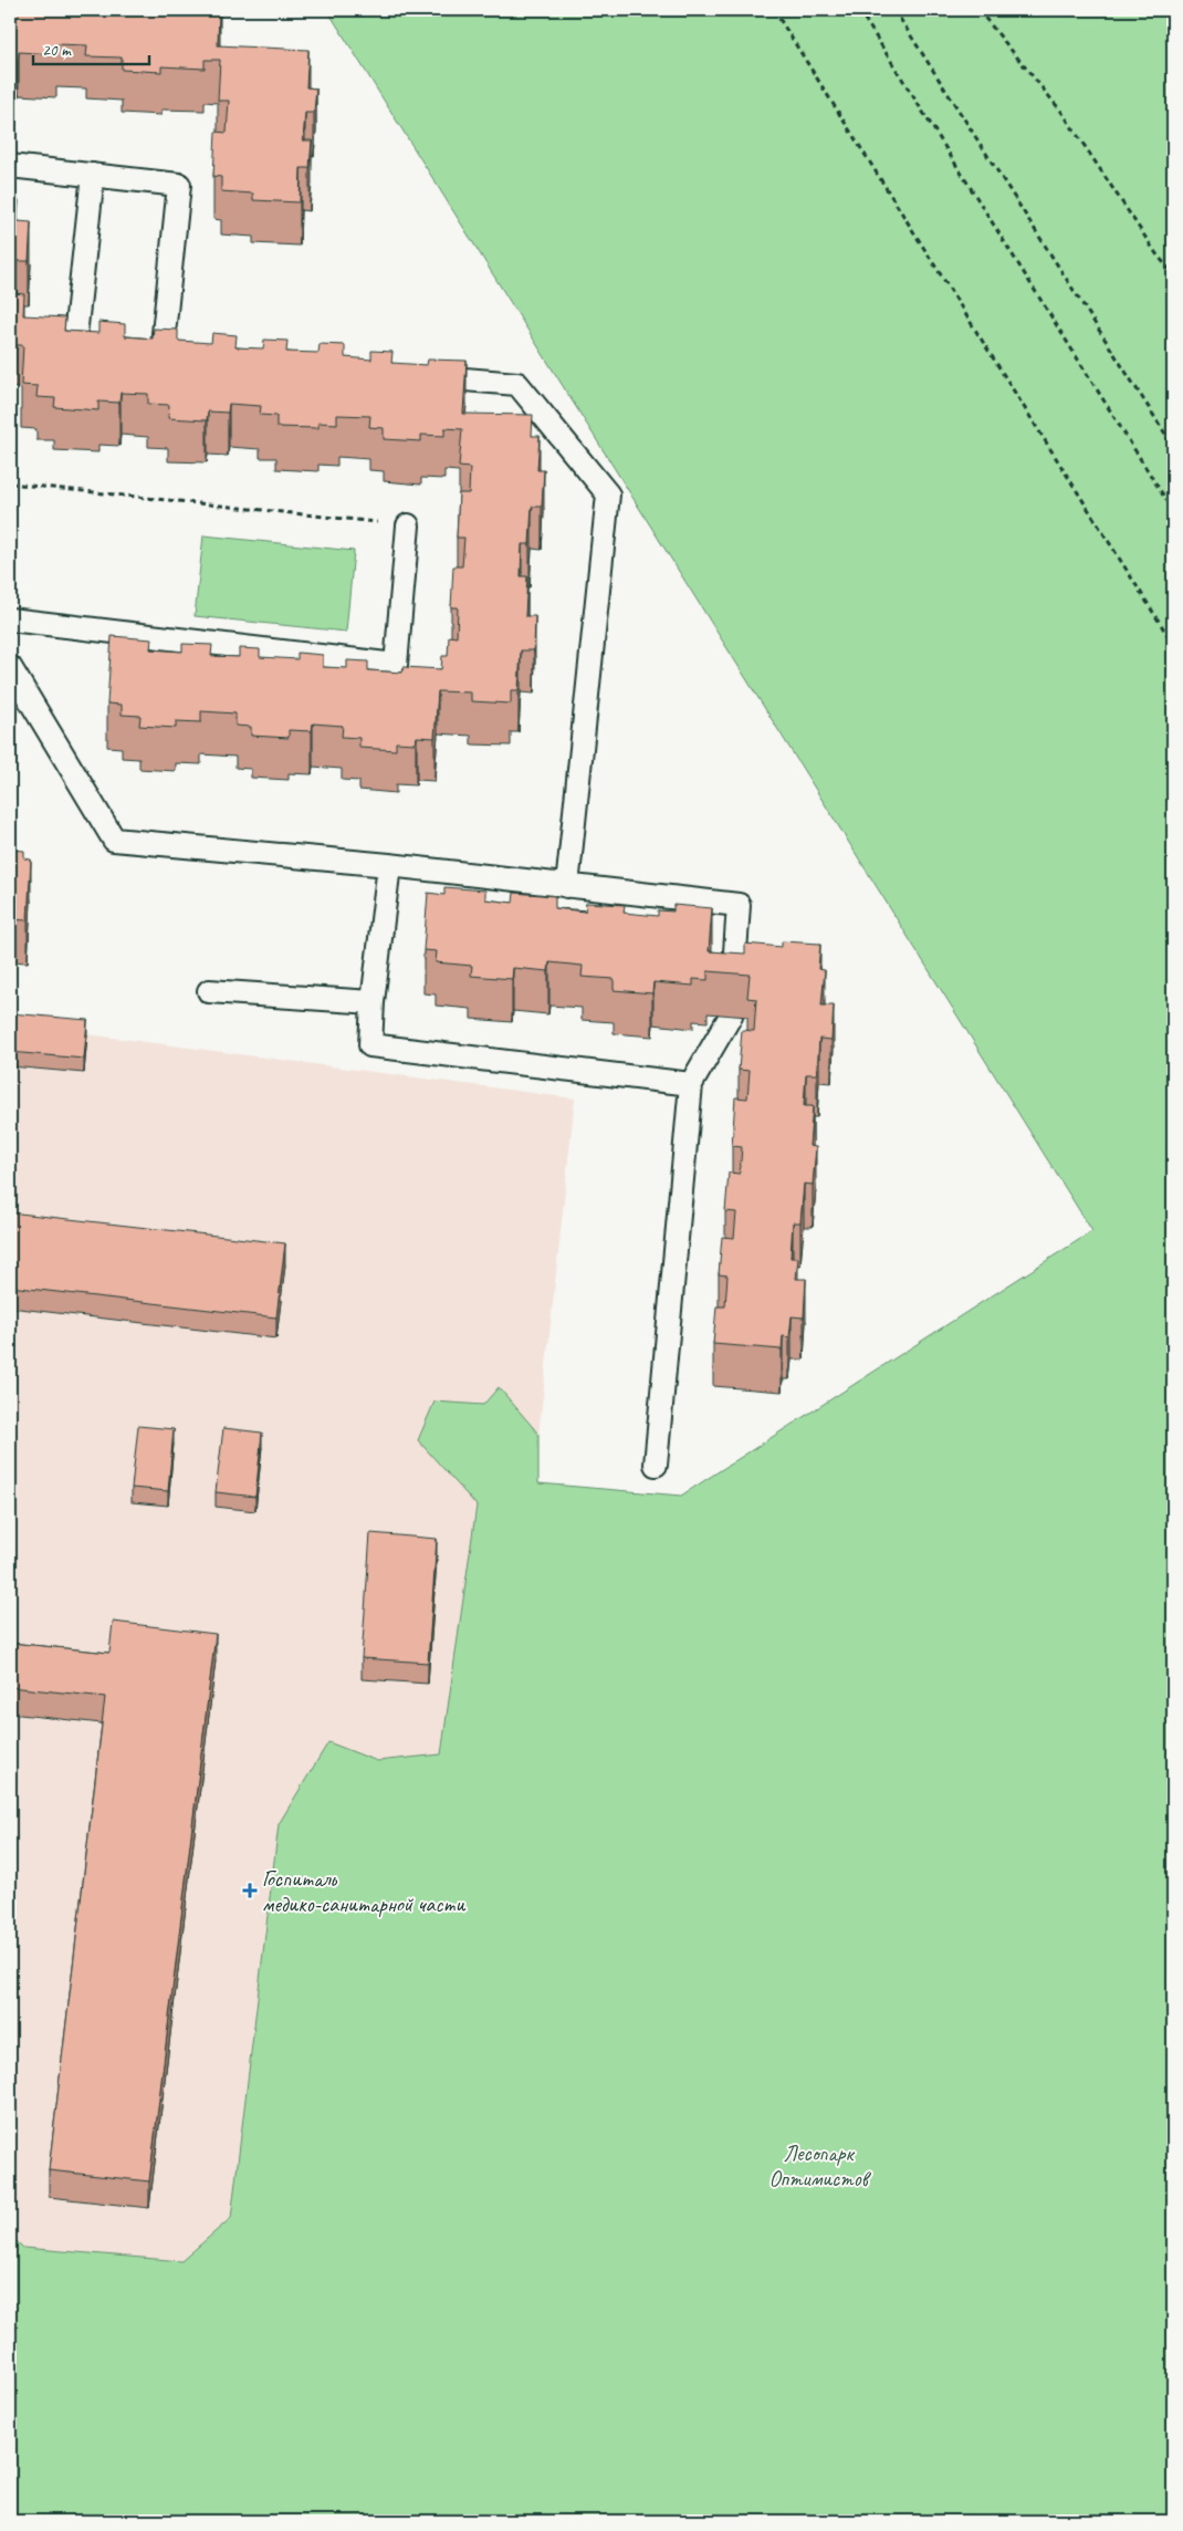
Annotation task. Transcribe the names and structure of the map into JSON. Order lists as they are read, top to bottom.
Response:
{
  "parks": ["Лесопарк Оптимистов"],
  "places": {
    "health": ["Госпиталь медико-санитарной части"]
  },
  "scale_bar": "20 m"
}
